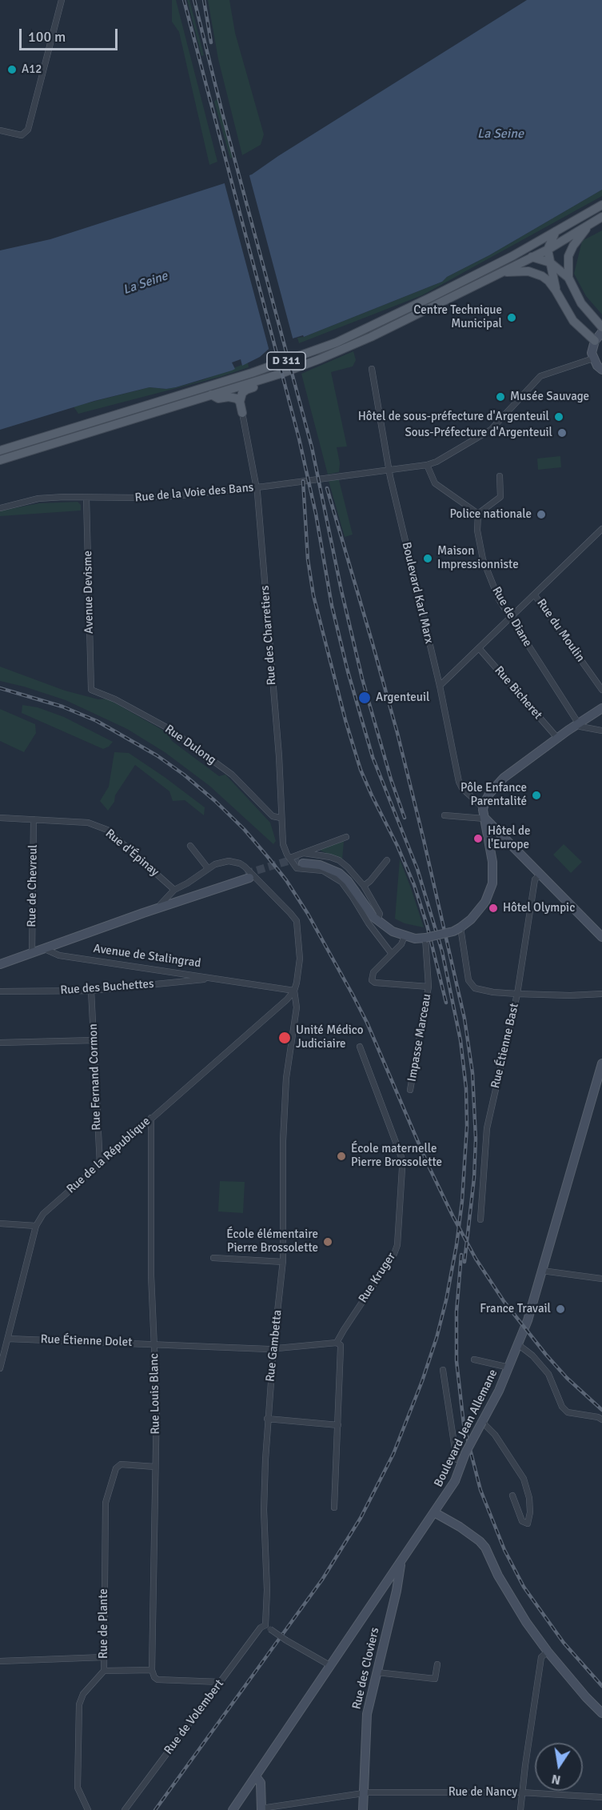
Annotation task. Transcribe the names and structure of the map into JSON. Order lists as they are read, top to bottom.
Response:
{
  "streets": {
    "main road": ["D 311", "Boulevard Jean Allemane", "Rue des Cloviers"],
    "street": [
      "Rue de la Voie des Bans",
      "Avenue Devisme",
      "Boulevard Karl Marx",
      "Rue de Diane",
      "Rue du Moulin",
      "Rue des Charretiers",
      "Rue Bicheret",
      "Rue Dulong",
      "Rue d'Épinay",
      "Rue de Chevreul",
      "Avenue de Stalingrad",
      "Rue des Buchettes",
      "Impasse Marceau",
      "Rue Étienne Bast",
      "Rue Fernand Cormon",
      "Rue de la République",
      "Rue Kruger",
      "Rue Étienne Dolet",
      "Rue Gambetta",
      "Rue Louis Blanc",
      "Rue de Plante",
      "Rue de Volembert",
      "Rue de Nancy"
    ]
  },
  "crossings": [
    ["Rue de la Voie des Bans", "Avenue Devisme"],
    ["Rue de la Voie des Bans", "Boulevard Karl Marx"],
    ["Rue de la Voie des Bans", "Rue des Charretiers"],
    ["Avenue Devisme", "Rue Dulong"],
    ["Rue des Charretiers", "Rue Dulong"],
    ["Rue d'Épinay", "Rue de Chevreul"],
    ["Avenue de Stalingrad", "Rue des Buchettes"],
    ["Avenue de Stalingrad", "Rue de la République"],
    ["Avenue de Stalingrad", "Rue Gambetta"],
    ["Rue des Buchettes", "Rue Fernand Cormon"],
    ["Rue Fernand Cormon", "Rue de la République"],
    ["Rue de la République", "Rue Étienne Dolet"],
    ["Rue de la République", "Rue Gambetta"],
    ["Rue de la République", "Rue Louis Blanc"],
    ["Rue Kruger", "Rue Étienne Dolet"],
    ["Rue Étienne Dolet", "Rue Gambetta"],
    ["Rue Étienne Dolet", "Rue Louis Blanc"],
    ["Rue Gambetta", "Rue de Volembert"],
    ["Rue Louis Blanc", "Rue de Plante"],
    ["Boulevard Jean Allemane", "Rue des Cloviers"],
    ["Rue des Cloviers", "Rue de Nancy"]
  ],
  "water": ["La Seine"],
  "places": [
    "A12",
    "Centre Technique Municipal",
    "Musée Sauvage",
    "Hôtel de sous-préfecture d'Argenteuil",
    "Sous-Préfecture d'Argenteuil",
    "Police nationale",
    "Maison Impressionniste",
    "Argenteuil",
    "Pôle Enfance Parentalité",
    "Hôtel de l'Europe",
    "Hôtel Olympic",
    "Unité Médico Judiciaire",
    "École maternelle Pierre Brossolette",
    "École élémentaire Pierre Brossolette",
    "France Travail"
  ],
  "scale_bar": "100 m",
  "north": "bottom"
}
